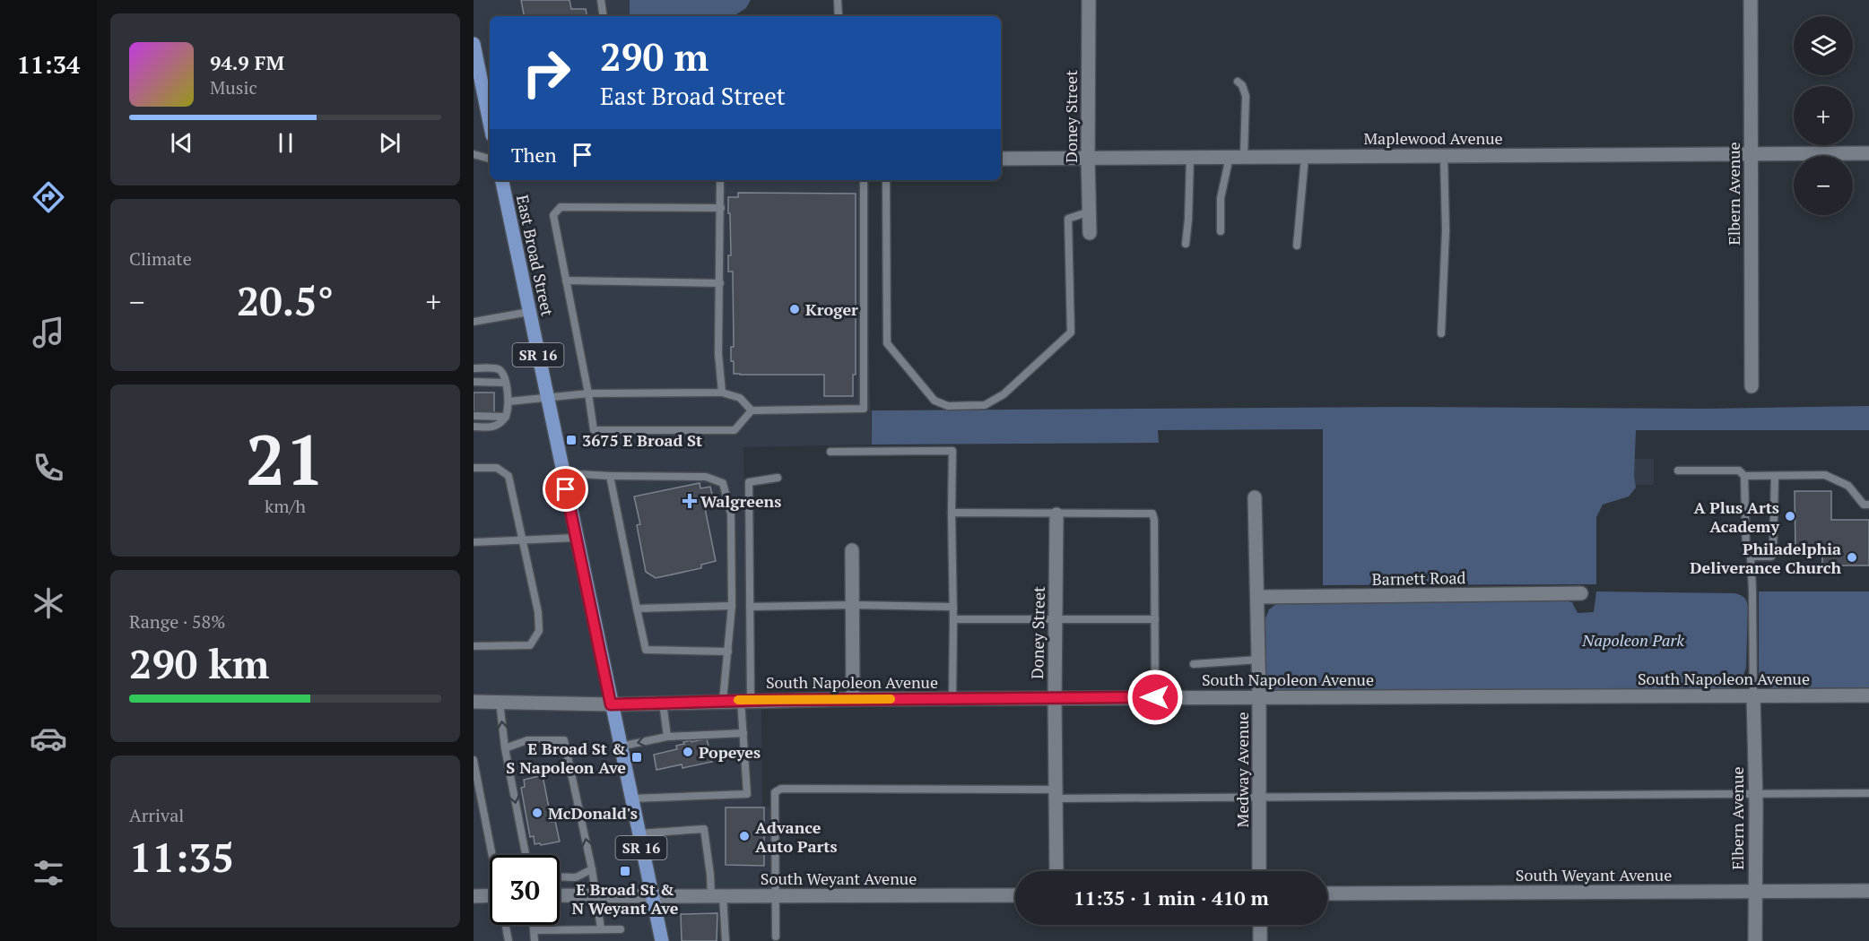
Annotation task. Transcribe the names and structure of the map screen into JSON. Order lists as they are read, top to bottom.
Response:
{
  "streets": {
    "main road": ["East Broad Street", "SR 16"],
    "street": [
      "Doney Street",
      "Maplewood Avenue",
      "Elbern Avenue",
      "Barnett Road",
      "South Napoleon Avenue",
      "Medway Avenue",
      "South Weyant Avenue"
    ]
  },
  "crossings": [
    ["Doney Street", "Maplewood Avenue"],
    ["Doney Street", "South Napoleon Avenue"],
    ["Maplewood Avenue", "Elbern Avenue"],
    ["Elbern Avenue", "South Napoleon Avenue"],
    ["Elbern Avenue", "South Weyant Avenue"],
    ["East Broad Street", "South Napoleon Avenue"],
    ["East Broad Street", "South Weyant Avenue"],
    ["Barnett Road", "Medway Avenue"],
    ["South Napoleon Avenue", "Medway Avenue"]
  ],
  "parks": ["Napoleon Park"],
  "places": {
    "other": [
      "Kroger",
      "A Plus Arts Academy",
      "Philadelphia Deliverance Church",
      "Popeyes",
      "McDonald's",
      "Advance Auto Parts"
    ],
    "transit": ["3675 E Broad St", "E Broad St & S Napoleon Ave", "E Broad St & N Weyant Ave"],
    "health": ["Walgreens"]
  },
  "page": {
    "tabs": "11:34",
    "map_buttons": ["+", "−"],
    "turn": ["290 m", "East Broad Street"],
    "song": ["94.9 FM", "Music"],
    "then": "Then",
    "tile": [
      "Climate",
      ["21", "km/h"],
      ["Range · 58%", "290 km"],
      ["Arrival", "11:35"]
    ],
    "heat": ["−", "20.5°", "+"],
    "limit": "30",
    "trip": "11:35 · 1 min · 410 m"
  }
}
